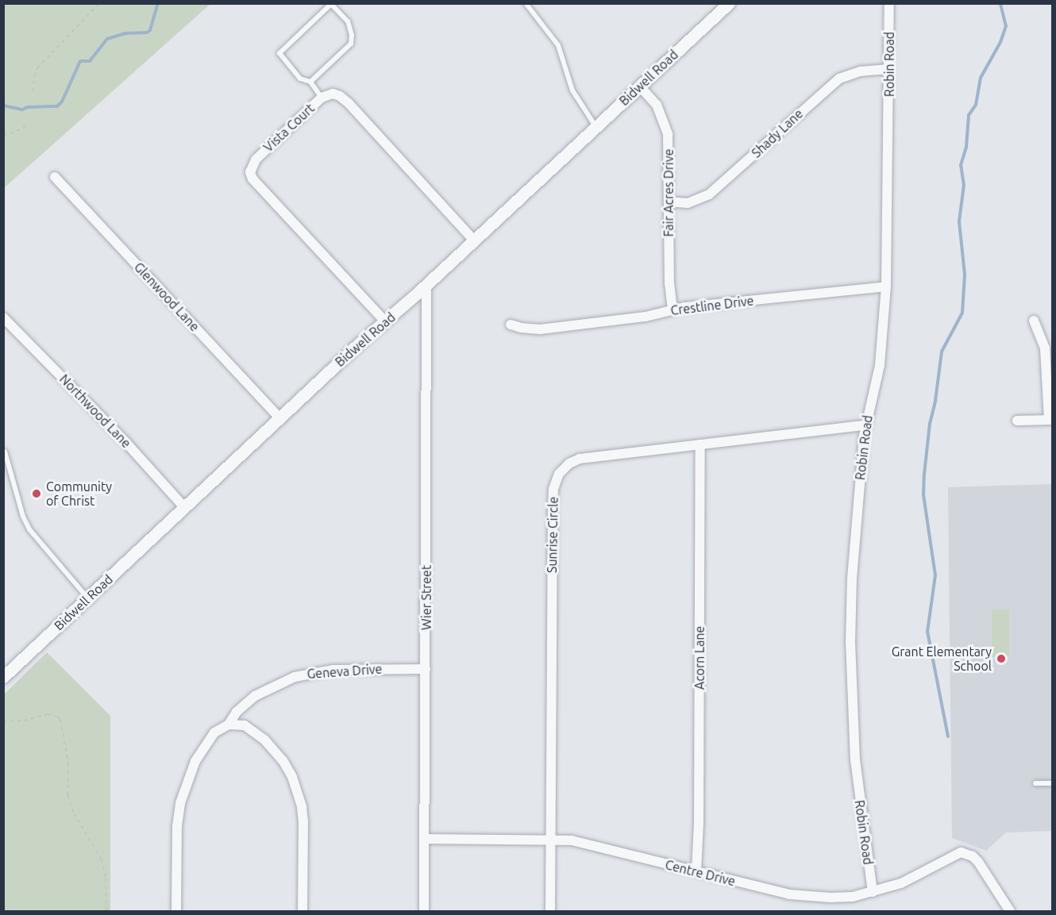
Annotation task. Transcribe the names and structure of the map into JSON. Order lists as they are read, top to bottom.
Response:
{
  "streets": {
    "street": [
      "Robin Road",
      "Bidwell Road",
      "Vista Court",
      "Shady Lane",
      "Fair Acres Drive",
      "Glenwood Lane",
      "Crestline Drive",
      "Northwood Lane",
      "Sunrise Circle",
      "Wier Street",
      "Acorn Lane",
      "Geneva Drive",
      "Centre Drive"
    ]
  },
  "crossings": [
    ["Robin Road", "Shady Lane"],
    ["Robin Road", "Crestline Drive"],
    ["Robin Road", "Sunrise Circle"],
    ["Robin Road", "Centre Drive"],
    ["Bidwell Road", "Vista Court"],
    ["Bidwell Road", "Fair Acres Drive"],
    ["Bidwell Road", "Glenwood Lane"],
    ["Bidwell Road", "Northwood Lane"],
    ["Bidwell Road", "Wier Street"],
    ["Shady Lane", "Fair Acres Drive"],
    ["Fair Acres Drive", "Crestline Drive"],
    ["Sunrise Circle", "Acorn Lane"],
    ["Sunrise Circle", "Centre Drive"],
    ["Wier Street", "Geneva Drive"],
    ["Wier Street", "Centre Drive"],
    ["Acorn Lane", "Centre Drive"]
  ],
  "places": ["Community of Christ", "Grant Elementary School"]
}
